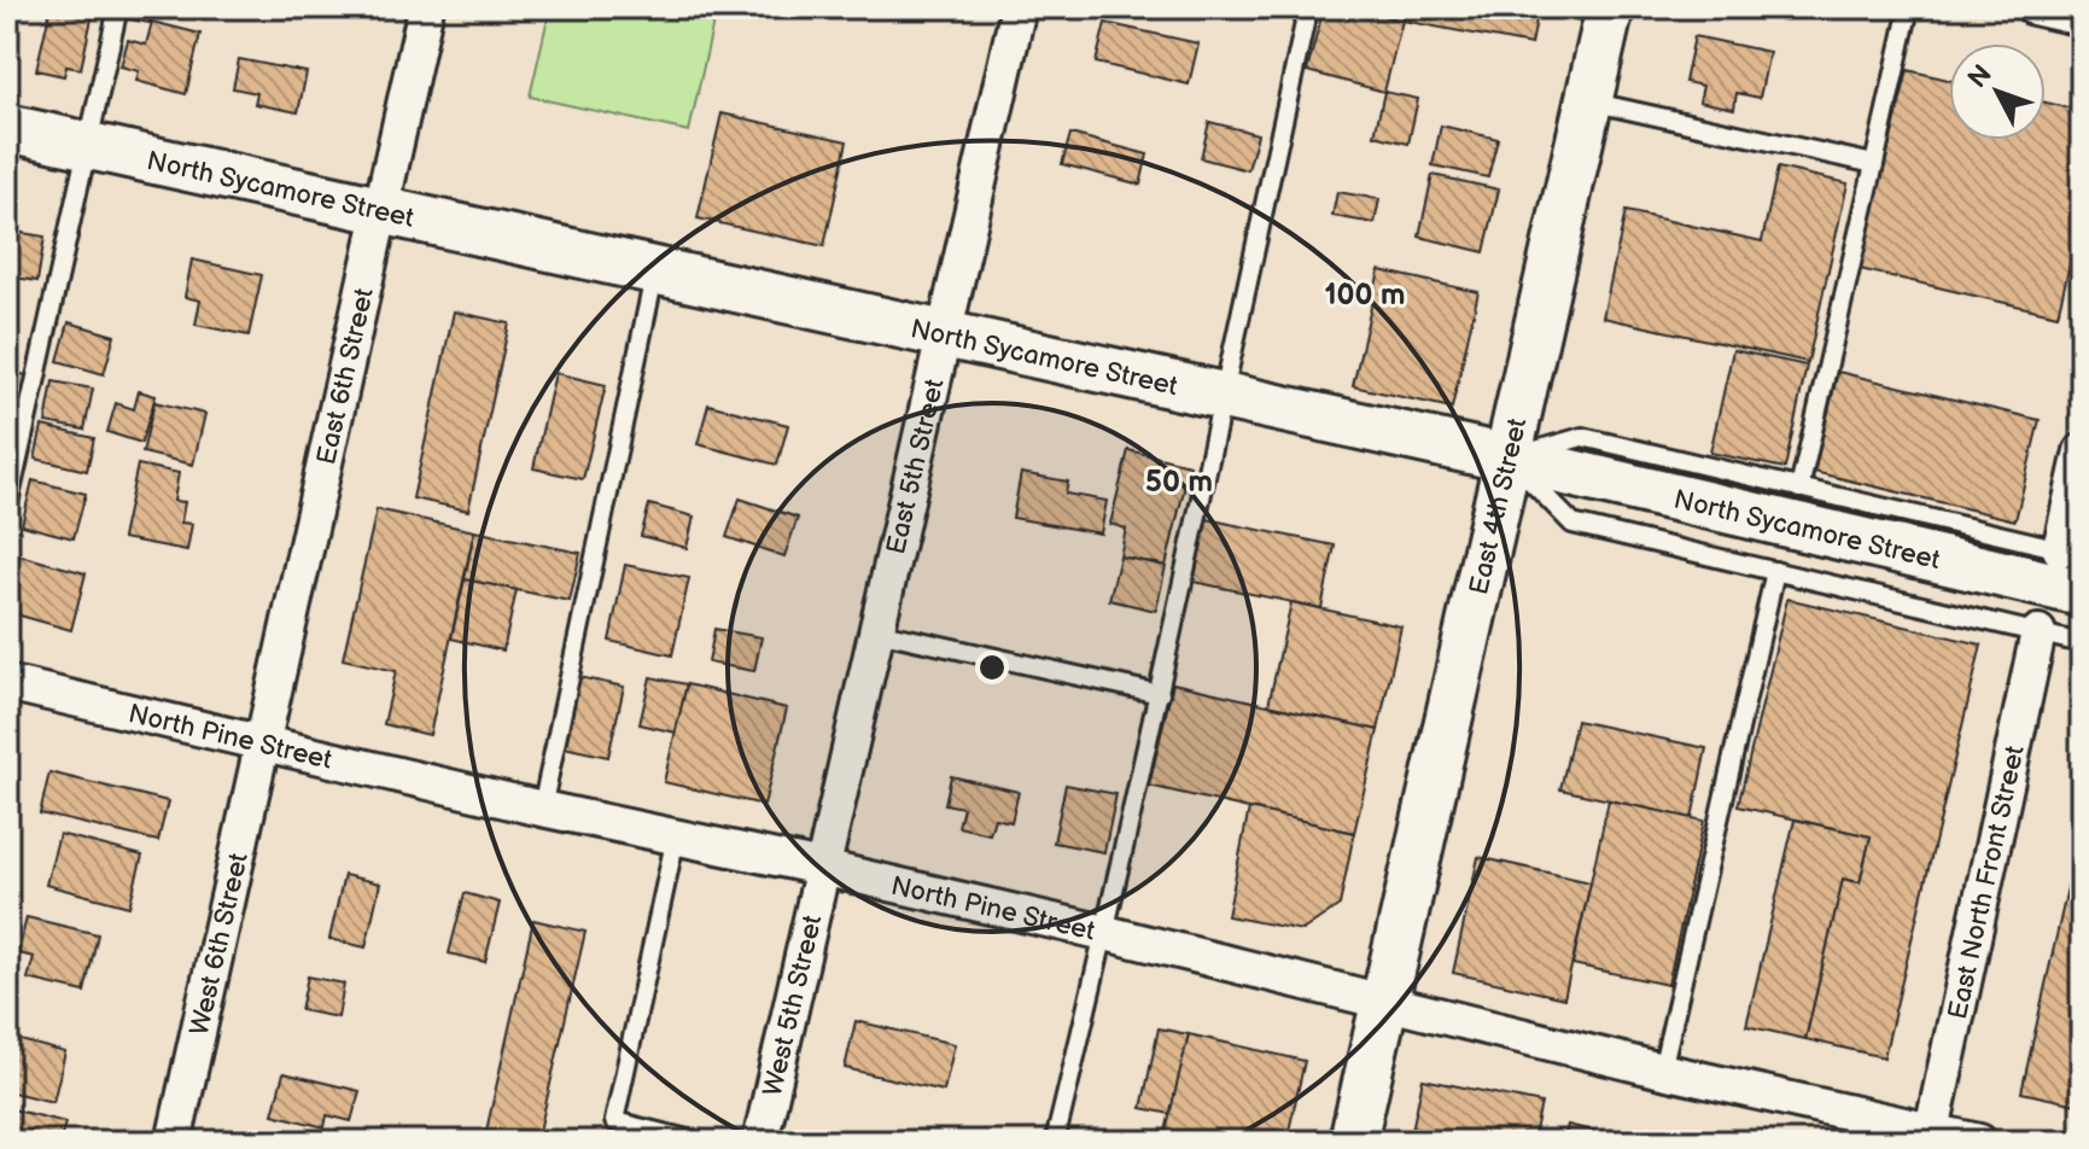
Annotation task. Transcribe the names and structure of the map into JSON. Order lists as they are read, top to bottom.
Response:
{
  "streets": {
    "main road": ["North Sycamore Street", "East 4th Street"],
    "street": [
      "East 6th Street",
      "East 5th Street",
      "North Pine Street",
      "East North Front Street",
      "West 6th Street",
      "West 5th Street"
    ]
  },
  "crossings": [
    ["North Sycamore Street", "East 6th Street"],
    ["North Sycamore Street", "East 5th Street"],
    ["North Sycamore Street", "East 4th Street"],
    ["East 6th Street", "North Pine Street"],
    ["East 6th Street", "West 6th Street"],
    ["East 5th Street", "North Pine Street"],
    ["East 5th Street", "West 5th Street"],
    ["East 4th Street", "North Pine Street"],
    ["North Pine Street", "East North Front Street"],
    ["North Pine Street", "West 6th Street"],
    ["North Pine Street", "West 5th Street"]
  ],
  "north": "top left",
  "rings": ["100 m", "50 m"]
}
